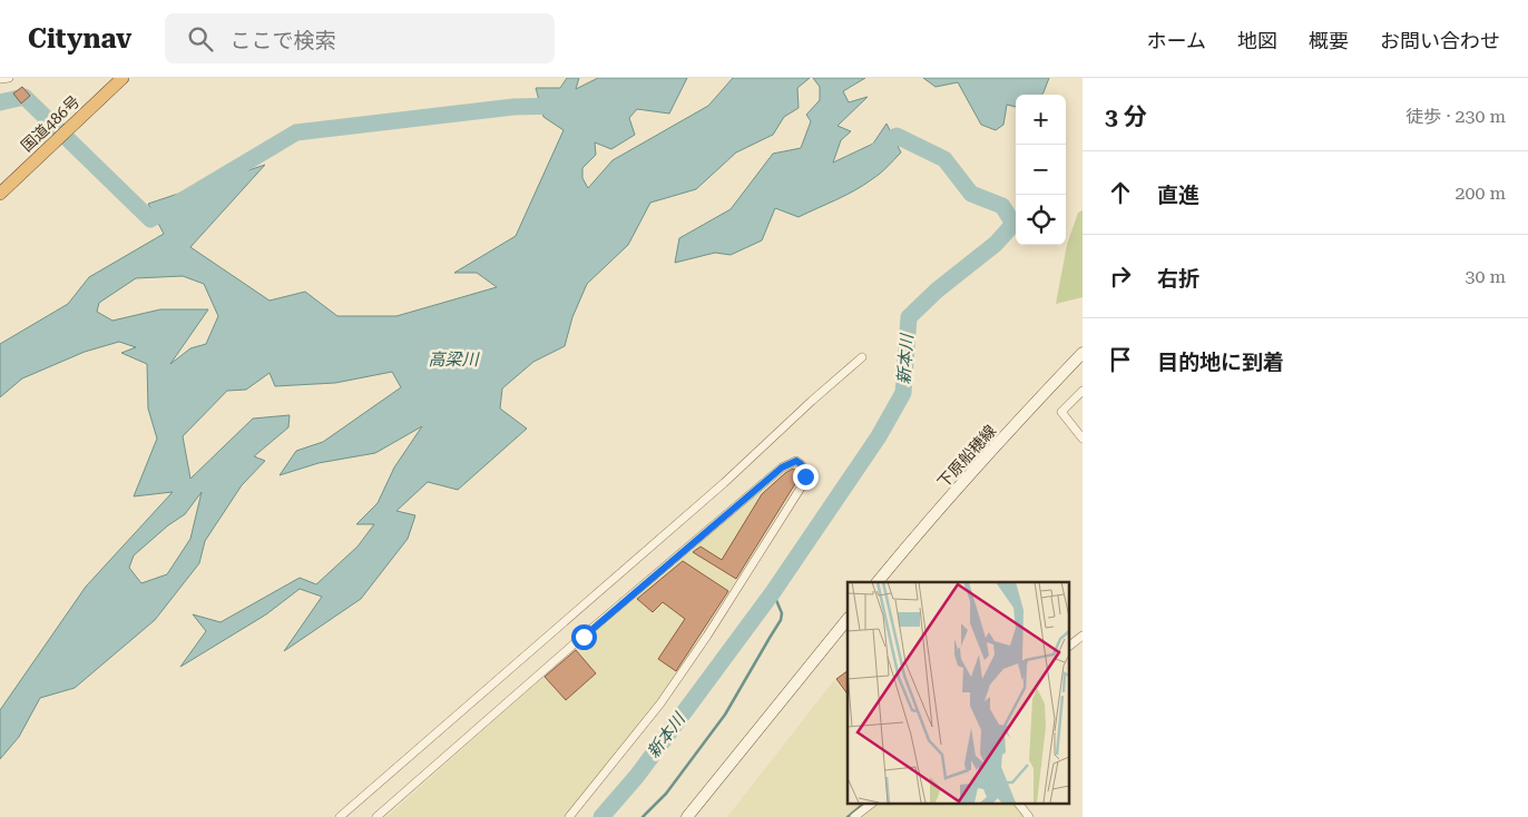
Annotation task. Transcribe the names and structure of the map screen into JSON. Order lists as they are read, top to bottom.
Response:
{
  "streets": {
    "highway": ["国道486号"],
    "main road": ["下原船穂線"]
  },
  "water": ["高梁川", "新本川"],
  "page": {
    "header": "Citynav",
    "search": "ここで検索",
    "nav": [
      "ホーム",
      "地図",
      "概要",
      "お問い合わせ"
    ],
    "heading": ["3 分", "徒歩 · 230 m"],
    "map_buttons": ["+", "−"],
    "list": [
      ["直進", "200 m"],
      ["右折", "30 m"],
      "目的地に到着"
    ]
  }
}
